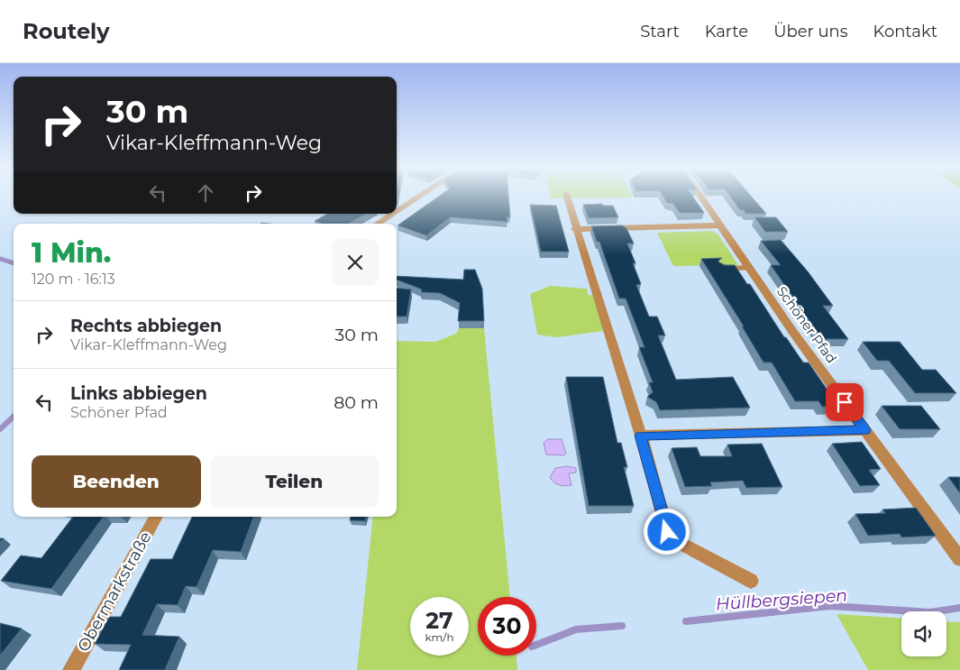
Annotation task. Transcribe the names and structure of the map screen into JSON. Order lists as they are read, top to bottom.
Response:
{
  "streets": {
    "street": ["Schöner Pfad", "Obermarkstraße"]
  },
  "water": ["Hüllbergsiepen"],
  "page": {
    "header": "Routely",
    "nav": [
      "Start",
      "Karte",
      "Über uns",
      "Kontakt"
    ],
    "turn": ["30 m", "Vikar-Kleffmann-Weg"],
    "heading": ["1 Min.", "120 m · 16:13"],
    "list": [
      {
        "name": "Rechts abbiegen",
        "note": "Vikar-Kleffmann-Weg",
        "value": "30 m"
      },
      {
        "name": "Links abbiegen",
        "note": "Schöner Pfad",
        "value": "80 m"
      }
    ],
    "buttons": ["Beenden", "Teilen"],
    "speed": "27 km/h",
    "limit": "30"
  }
}
